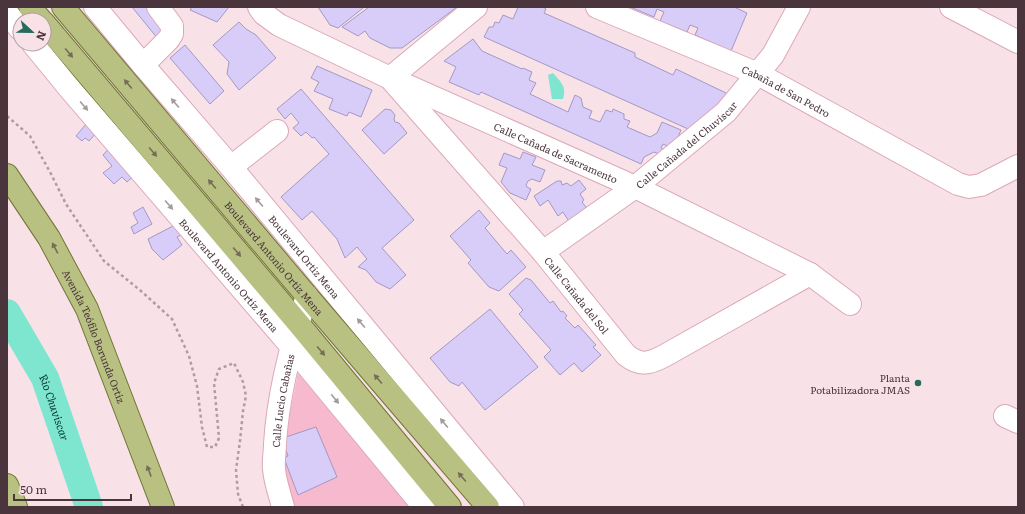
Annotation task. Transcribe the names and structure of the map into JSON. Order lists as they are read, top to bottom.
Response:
{
  "streets": {
    "main road": ["Boulevard Antonio Ortiz Mena", "Avenida Teófilo Borunda Ortíz"],
    "street": [
      "Cabaña de San Pedro",
      "Calle Cañada del Chuvíscar",
      "Calle Cañada de Sacramento",
      "Boulevard Ortiz Mena",
      "Boulevard Antonio Ortíz Mena",
      "Calle Cañada del Sol",
      "Calle Lucio Cabañas"
    ]
  },
  "crossings": [
    ["Cabaña de San Pedro", "Calle Cañada del Chuvíscar"],
    ["Calle Cañada del Chuvíscar", "Calle Cañada de Sacramento"],
    ["Calle Cañada del Chuvíscar", "Calle Cañada del Sol"],
    ["Calle Cañada de Sacramento", "Calle Cañada del Sol"],
    ["Boulevard Antonio Ortiz Mena", "Calle Lucio Cabañas"],
    ["Boulevard Antonio Ortíz Mena", "Calle Lucio Cabañas"]
  ],
  "one_way": ["Boulevard Ortiz Mena", "Boulevard Antonio Ortíz Mena"],
  "water": ["Rio Chuviscar"],
  "places": ["Planta Potabilizadora JMAS"],
  "scale_bar": "50 m",
  "north": "right"
}
